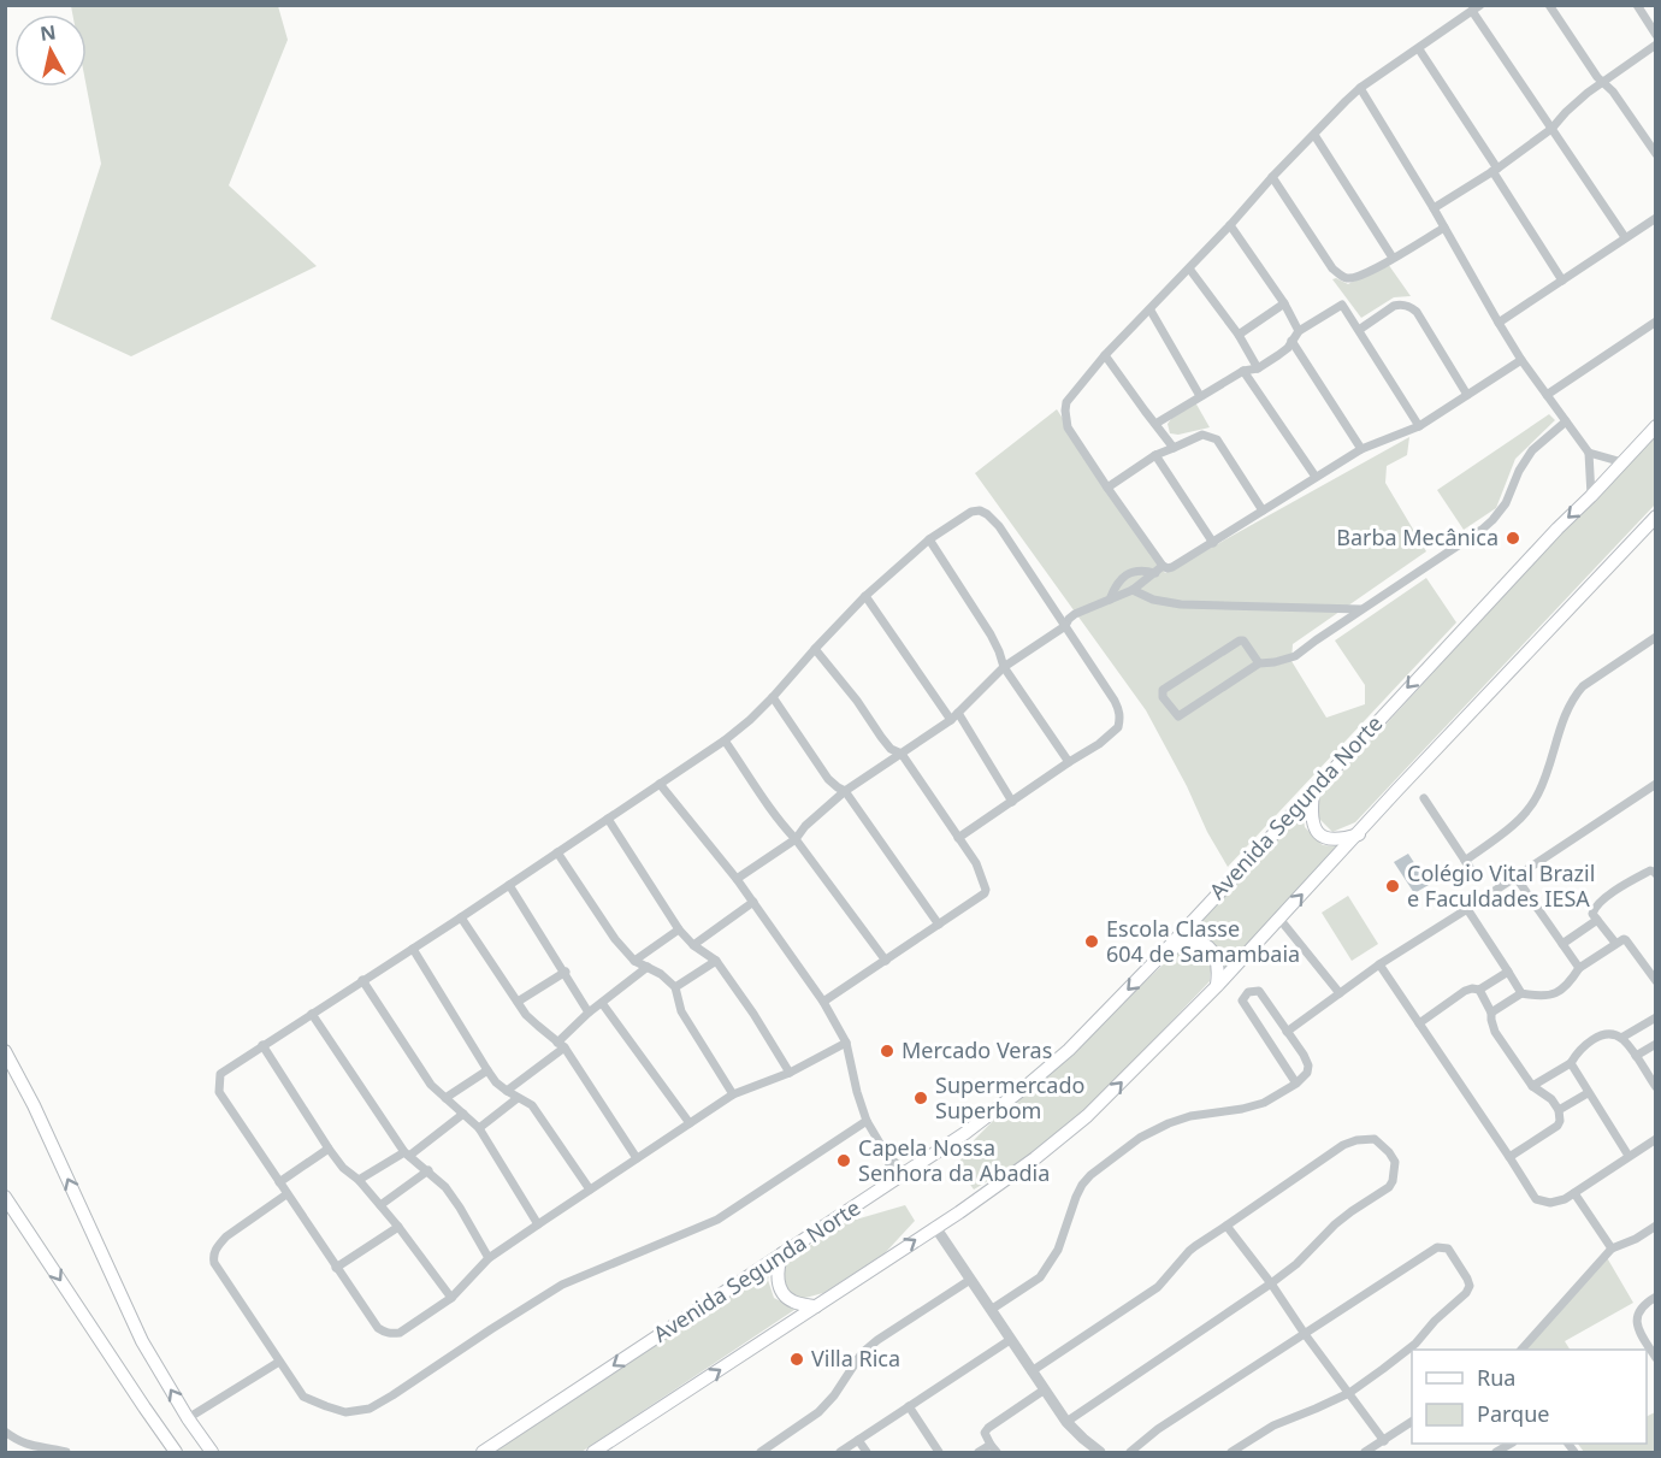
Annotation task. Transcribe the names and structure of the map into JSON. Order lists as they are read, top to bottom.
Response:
{
  "streets": {
    "main road": ["Avenida Segunda Norte"]
  },
  "places": [
    "Barba Mecânica",
    "Colégio Vital Brazil e Faculdades IESA",
    "Escola Classe 604 de Samambaia",
    "Mercado Veras",
    "Supermercado Superbom",
    "Capela Nossa Senhora da Abadia",
    "Villa Rica"
  ],
  "legend": ["Rua", "Parque"],
  "north": "top"
}
